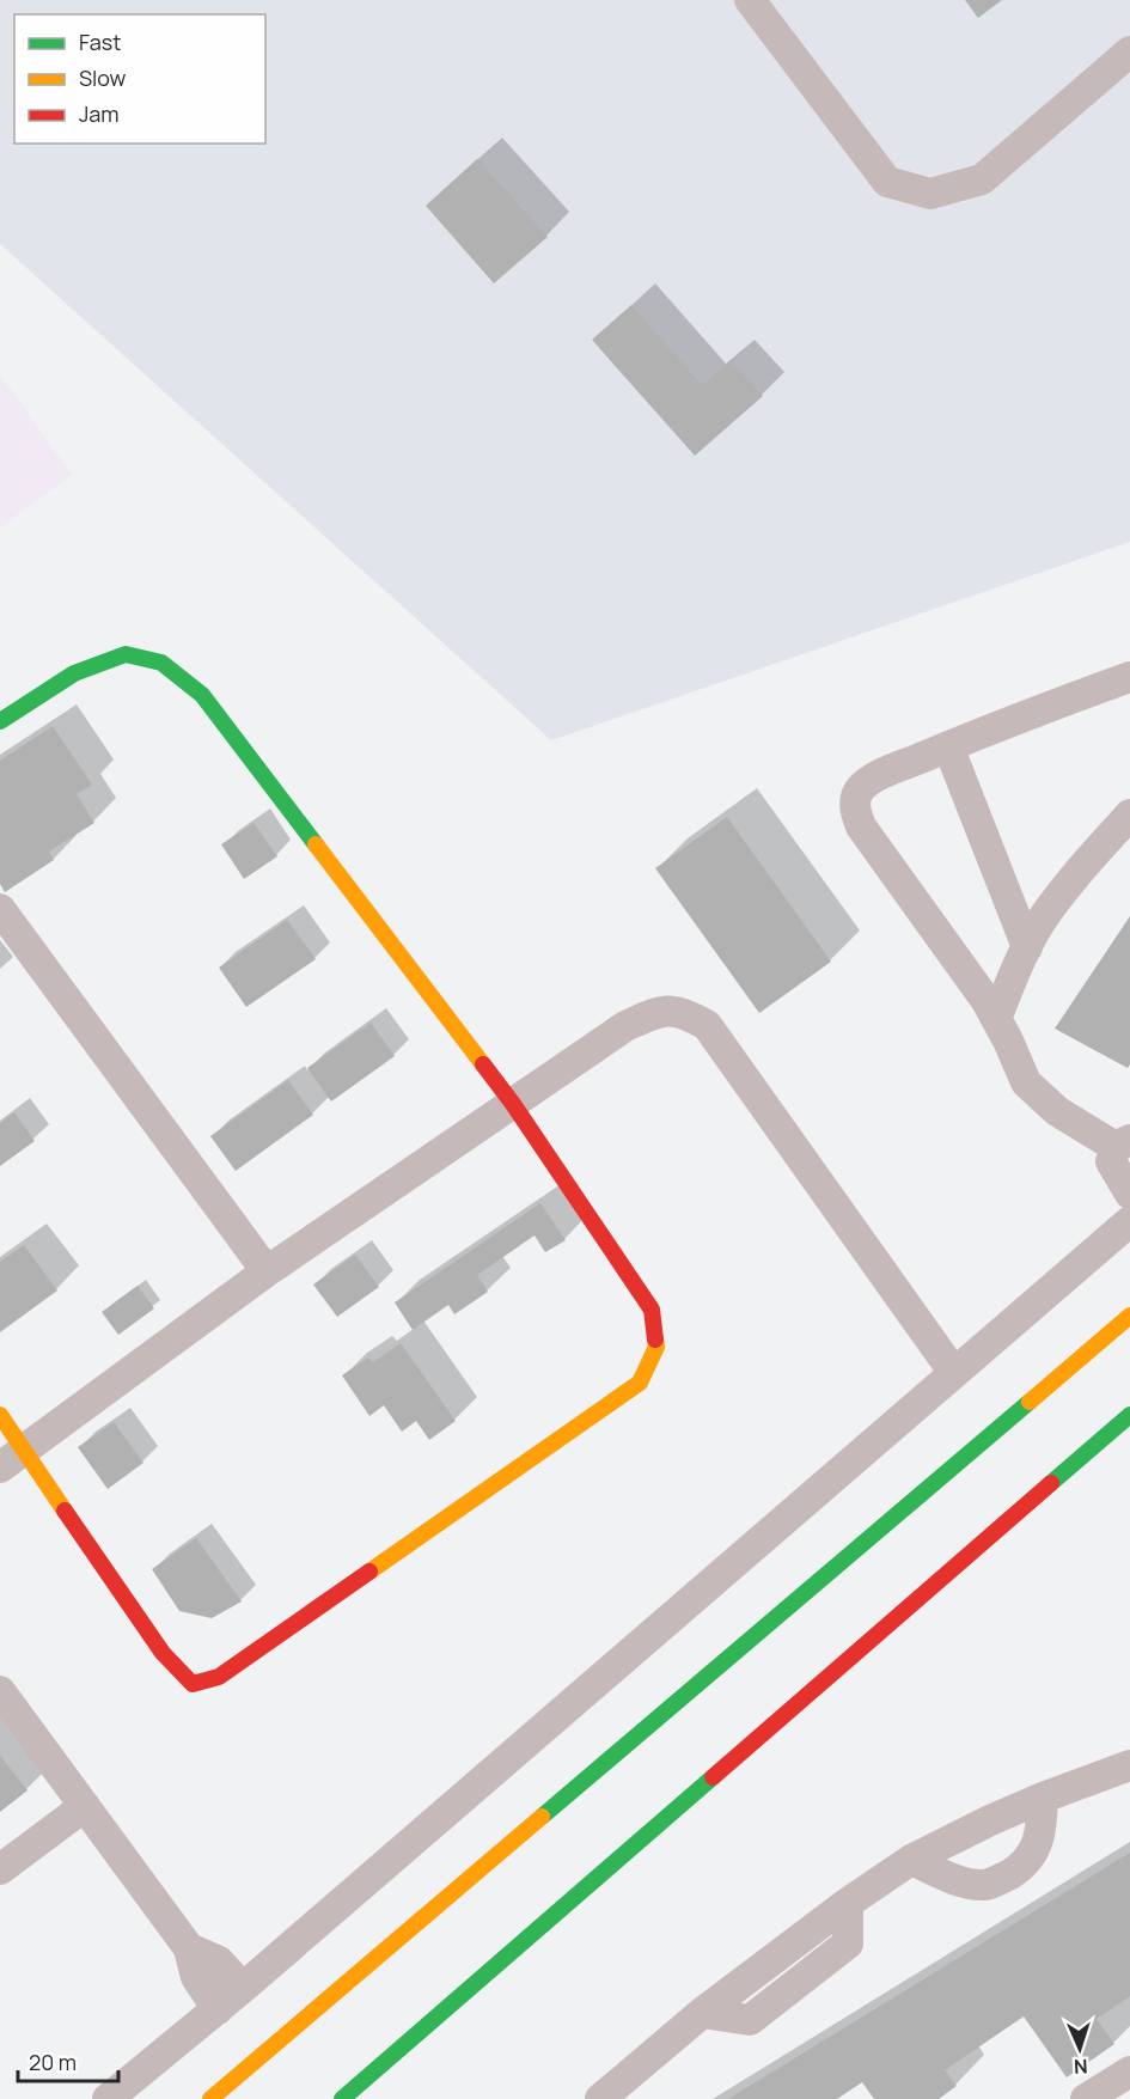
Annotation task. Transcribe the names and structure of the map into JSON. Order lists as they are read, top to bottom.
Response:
{
  "legend": ["Fast", "Slow", "Jam"],
  "scale_bar": "20 m",
  "north": "bottom"
}
